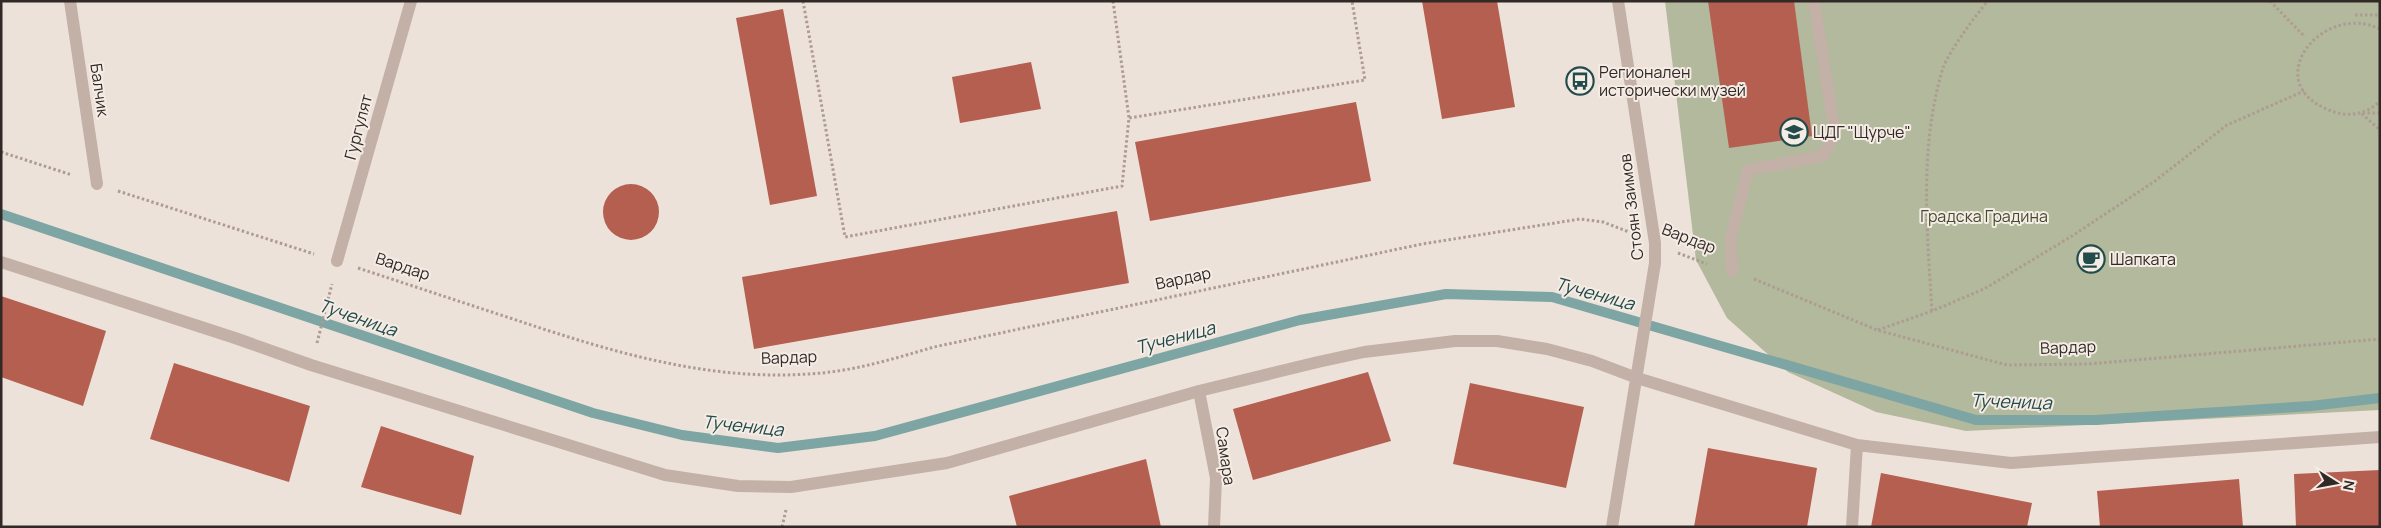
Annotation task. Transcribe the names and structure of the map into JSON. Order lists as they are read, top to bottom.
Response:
{
  "streets": {
    "street": [
      "Балчик",
      "Гургулят",
      "Стоян Заимов",
      "Самара"
    ],
    "path": ["Вардар"]
  },
  "crossings": [
    ["Балчик", "Вардар"],
    ["Гургулят", "Вардар"],
    ["Стоян Заимов", "Вардар"]
  ],
  "water": ["Тученица"],
  "parks": ["Градска Градина"],
  "places": {
    "bus stop": ["Регионален исторически музей"],
    "school or university": ["ЦДГ \"Щурче\""],
    "cafe": ["Шапката"]
  },
  "north": "right"
}
